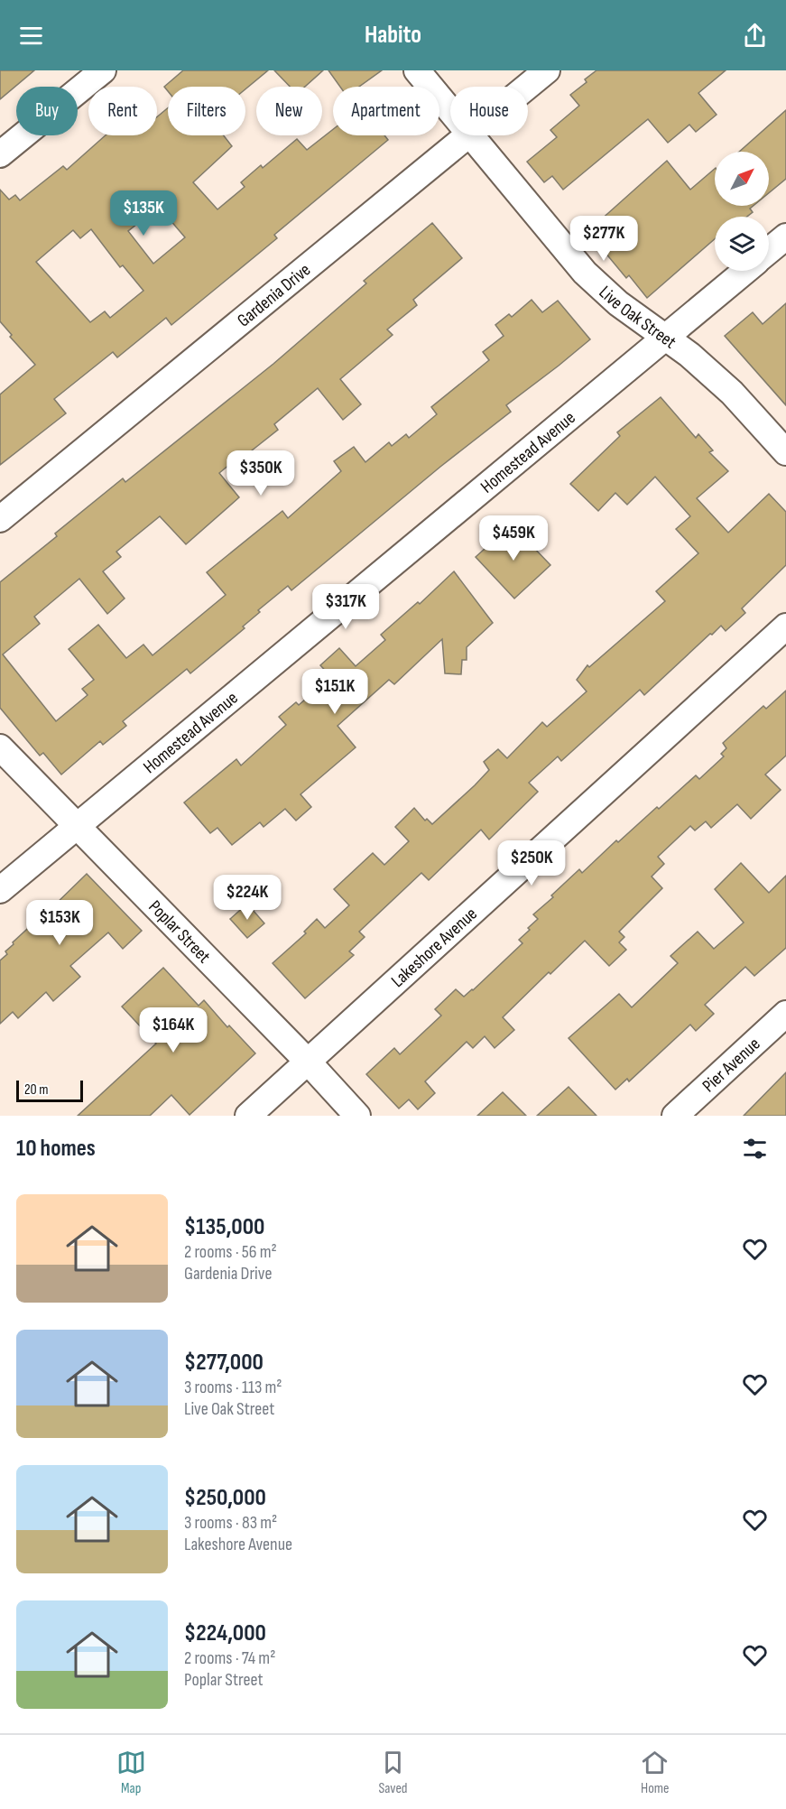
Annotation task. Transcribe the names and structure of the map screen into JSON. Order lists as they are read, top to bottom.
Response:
{
  "streets": {
    "street": [
      "Gardenia Drive",
      "Live Oak Street",
      "Homestead Avenue",
      "Poplar Street",
      "Lakeshore Avenue",
      "Pier Avenue"
    ]
  },
  "crossings": [
    ["Live Oak Street", "Homestead Avenue"],
    ["Homestead Avenue", "Poplar Street"],
    ["Poplar Street", "Lakeshore Avenue"]
  ],
  "scale_bar": "20 m",
  "north": "top right",
  "page": {
    "header": "Habito",
    "chip": [
      "Buy",
      "Rent",
      "Filters",
      "New",
      "Apartment",
      "House"
    ],
    "price": [
      "$135K",
      "$277K",
      "$350K",
      "$459K",
      "$317K",
      "$151K",
      "$250K",
      "$224K",
      "$153K",
      "$164K"
    ],
    "scale": "20 m",
    "heading": "10 homes",
    "list": [
      {
        "name": "$135,000",
        "note": "2 rooms · 56 m² · Gardenia Drive"
      },
      {
        "name": "$277,000",
        "note": "3 rooms · 113 m² · Live Oak Street"
      },
      {
        "name": "$250,000",
        "note": "3 rooms · 83 m² · Lakeshore Avenue"
      },
      {
        "name": "$224,000",
        "note": "2 rooms · 74 m² · Poplar Street"
      }
    ],
    "tabs": ["Map", "Saved", "Home"]
  }
}
